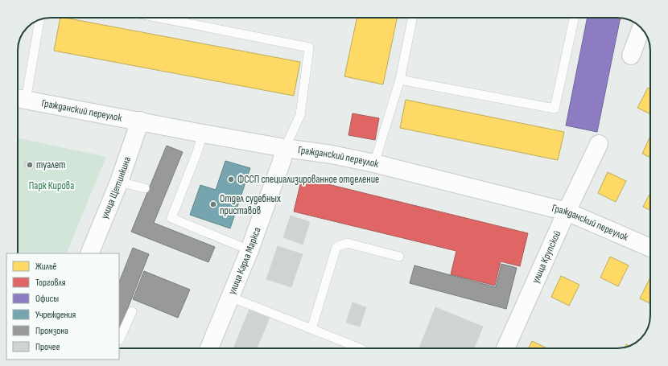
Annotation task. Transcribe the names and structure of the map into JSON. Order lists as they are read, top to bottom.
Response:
{
  "streets": {
    "street": [
      "Гражданский переулок",
      "улица Щетинкина",
      "улица Крупской",
      "улица Карла Маркса"
    ]
  },
  "crossings": [
    ["Гражданский переулок", "улица Щетинкина"],
    ["Гражданский переулок", "улица Крупской"],
    ["Гражданский переулок", "улица Карла Маркса"]
  ],
  "parks": ["Парк Кирова"],
  "places": ["туалет", "ФССП специализированное отделение", "Отдел судебных приставов"],
  "legend": [
    "Жильё",
    "Торговля",
    "Офисы",
    "Учреждения",
    "Промзона",
    "Прочее"
  ]
}
